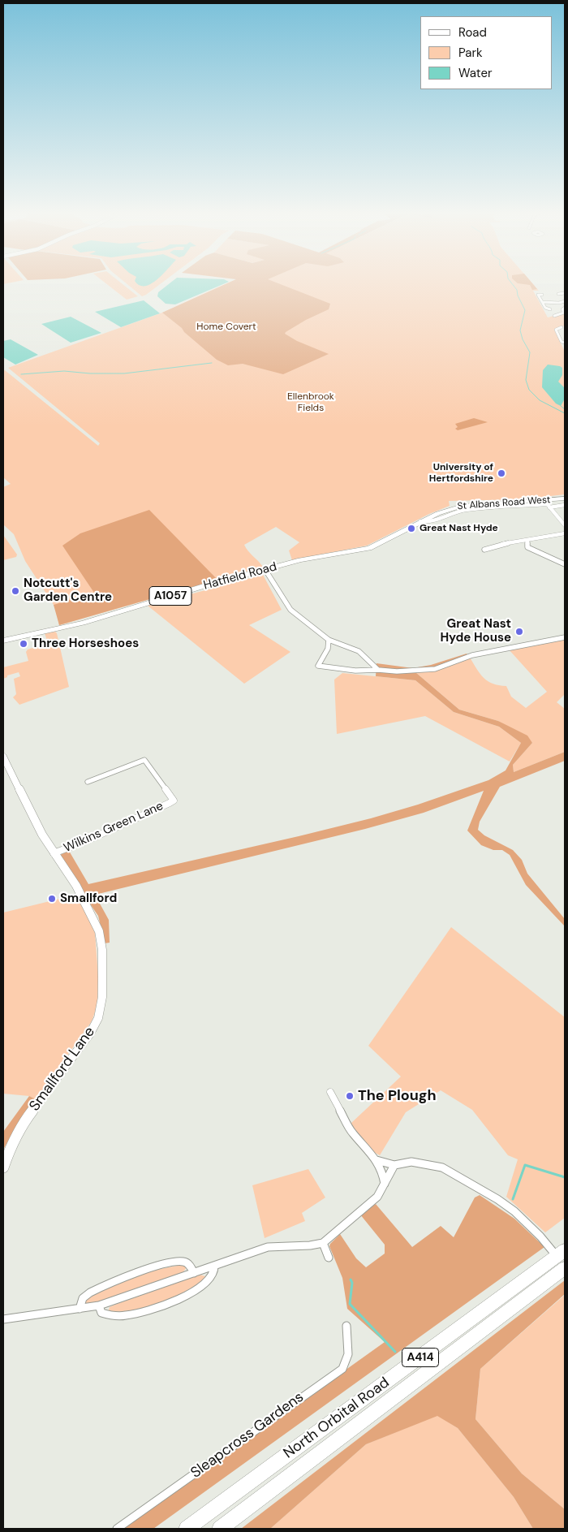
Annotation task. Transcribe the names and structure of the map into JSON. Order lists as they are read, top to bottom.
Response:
{
  "streets": {
    "highway": ["A414", "North Orbital Road"],
    "main road": ["St Albans Road West", "Hatfield Road", "A1057"],
    "street": ["Wilkins Green Lane", "Smallford Lane", "Sleapcross Gardens"]
  },
  "crossings": [
    ["St Albans Road West", "Hatfield Road"],
    ["Wilkins Green Lane", "Smallford Lane"]
  ],
  "parks": ["Home Covert", "Ellenbrook Fields"],
  "places": [
    "University of Hertfordshire",
    "Great Nast Hyde",
    "Notcutt's Garden Centre",
    "Great Nast Hyde House",
    "Three Horseshoes",
    "Smallford",
    "The Plough"
  ],
  "legend": ["Road", "Park", "Water"]
}
